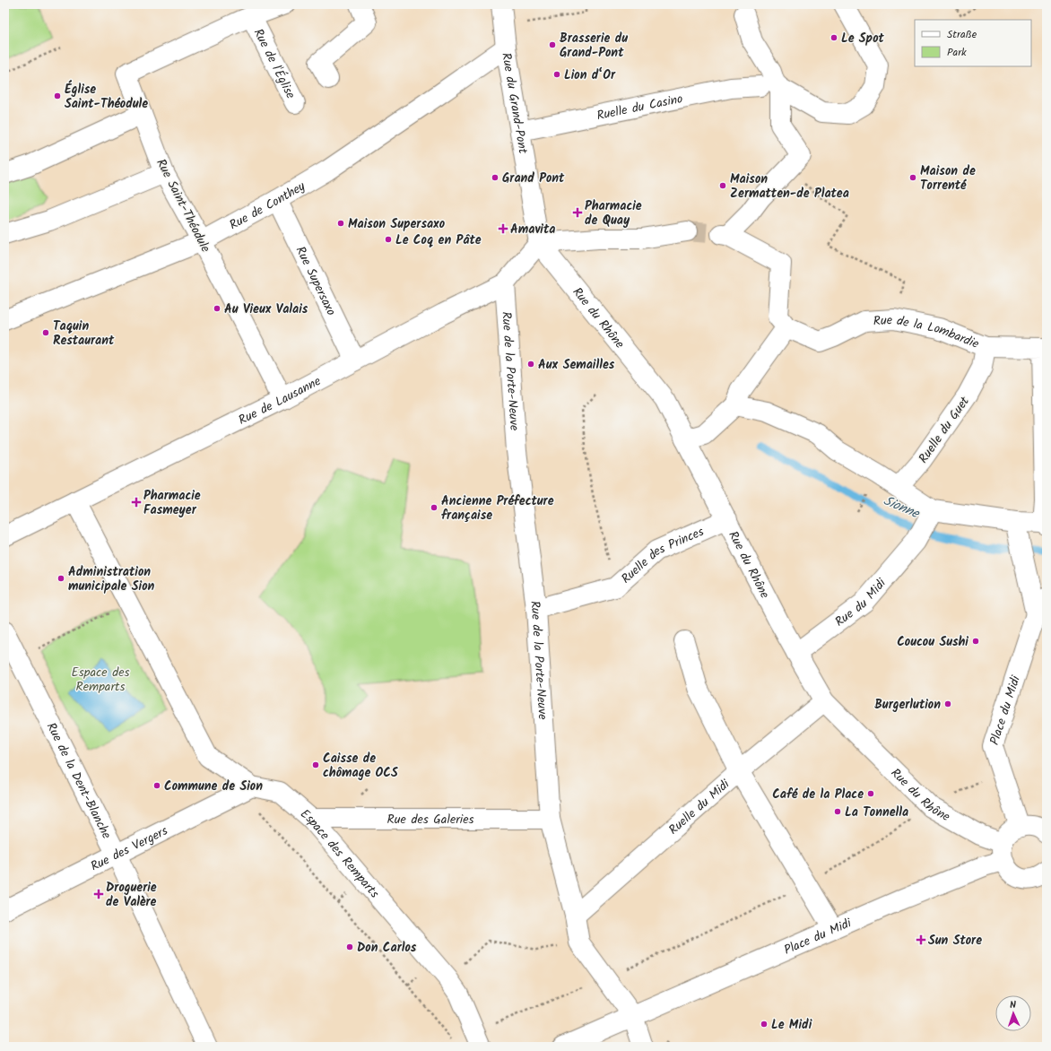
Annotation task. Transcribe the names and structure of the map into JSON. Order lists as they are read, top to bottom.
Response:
{
  "streets": {
    "street": [
      "Rue de l'Église",
      "Rue du Grand-Pont",
      "Ruelle du Casino",
      "Rue de Conthey",
      "Rue Saint-Théodule",
      "Rue Supersaxo",
      "Rue du Rhône",
      "Rue de la Lombardie",
      "Rue de la Porte-Neuve",
      "Rue de Lausanne",
      "Ruelle du Guet",
      "Ruelle des Princes",
      "Rue du Midi",
      "Place du Midi",
      "Rue de la Dent-Blanche",
      "Ruelle du Midi",
      "Rue des Galeries",
      "Rue des Vergers",
      "Espace des Remparts"
    ]
  },
  "crossings": [
    ["Rue de l'Église", "Rue Saint-Théodule"],
    ["Rue du Grand-Pont", "Ruelle du Casino"],
    ["Rue du Grand-Pont", "Rue de Conthey"],
    ["Rue du Grand-Pont", "Rue du Rhône"],
    ["Rue du Grand-Pont", "Rue de Lausanne"],
    ["Rue de Conthey", "Rue Saint-Théodule"],
    ["Rue de Conthey", "Rue Supersaxo"],
    ["Rue Saint-Théodule", "Rue de Lausanne"],
    ["Rue Supersaxo", "Rue de Lausanne"],
    ["Rue du Rhône", "Rue de Lausanne"],
    ["Rue du Rhône", "Ruelle des Princes"],
    ["Rue du Rhône", "Rue du Midi"],
    ["Rue du Rhône", "Place du Midi"],
    ["Rue du Rhône", "Ruelle du Midi"],
    ["Rue de la Lombardie", "Ruelle du Guet"],
    ["Rue de la Porte-Neuve", "Rue de Lausanne"],
    ["Rue de la Porte-Neuve", "Ruelle des Princes"],
    ["Rue de la Porte-Neuve", "Place du Midi"],
    ["Rue de la Porte-Neuve", "Ruelle du Midi"],
    ["Rue de la Porte-Neuve", "Rue des Galeries"],
    ["Rue de Lausanne", "Espace des Remparts"],
    ["Rue de la Dent-Blanche", "Rue des Vergers"],
    ["Rue des Galeries", "Espace des Remparts"],
    ["Rue des Vergers", "Espace des Remparts"]
  ],
  "water": ["Sionne"],
  "parks": ["Espace des Remparts"],
  "places": {
    "other": [
      "Le Spot",
      "Brasserie du Grand-Pont",
      "Lion d‘Or",
      "Église Saint-Théodule",
      "Grand Pont",
      "Maison de Torrenté",
      "Maison Zermatten-de Platea",
      "Maison Supersaxo",
      "Le Coq en Pâte",
      "Au Vieux Valais",
      "Taquin Restaurant",
      "Aux Semailles",
      "Ancienne Préfecture française",
      "Administration municipale Sion",
      "Coucou Sushi",
      "Burgerlution",
      "Caisse de chômage OCS",
      "Commune de Sion",
      "Café de la Place",
      "La Tonnella",
      "Don Carlos",
      "Le Midi"
    ],
    "health": [
      "Pharmacie de Quay",
      "Amavita",
      "Pharmacie Fasmeyer",
      "Droguerie de Valère",
      "Sun Store"
    ]
  },
  "legend": ["Straße", "Park"],
  "north": "top"
}
